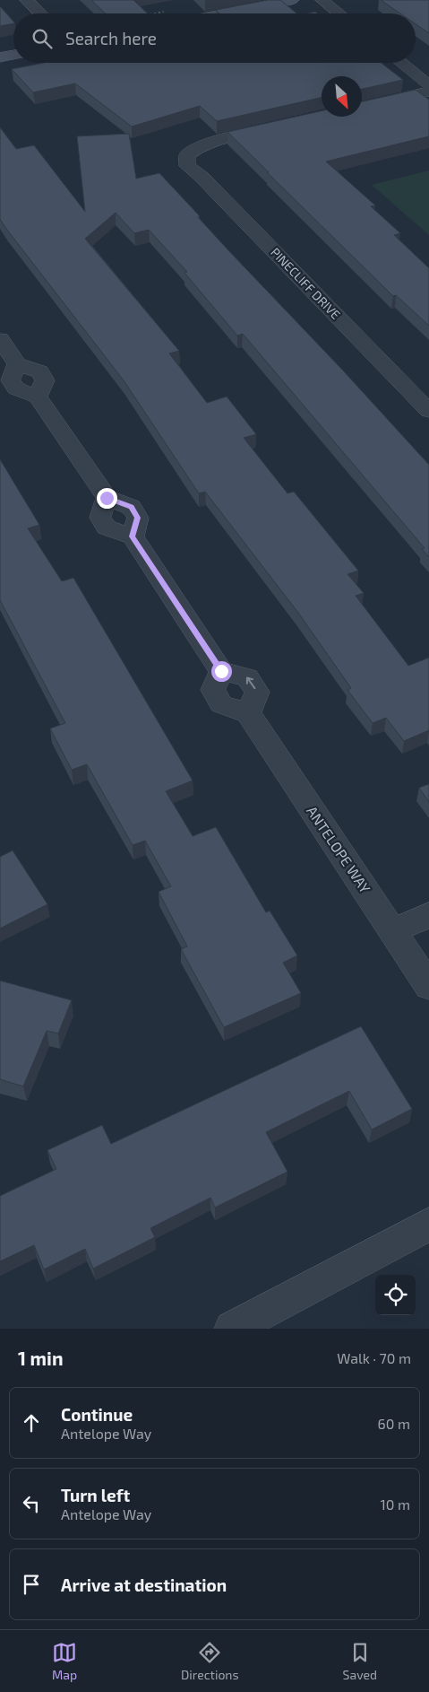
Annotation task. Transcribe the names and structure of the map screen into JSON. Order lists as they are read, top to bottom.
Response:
{
  "streets": {
    "street": ["PINECLIFF DRIVE", "ANTELOPE WAY"]
  },
  "north": "bottom right",
  "page": {
    "search": "Search here",
    "heading": ["1 min", "Walk · 70 m"],
    "list": [
      ["Continue", "Antelope Way", "60 m"],
      ["Turn left", "Antelope Way", "10 m"],
      "Arrive at destination"
    ],
    "nav": ["Map", "Directions", "Saved"]
  }
}
